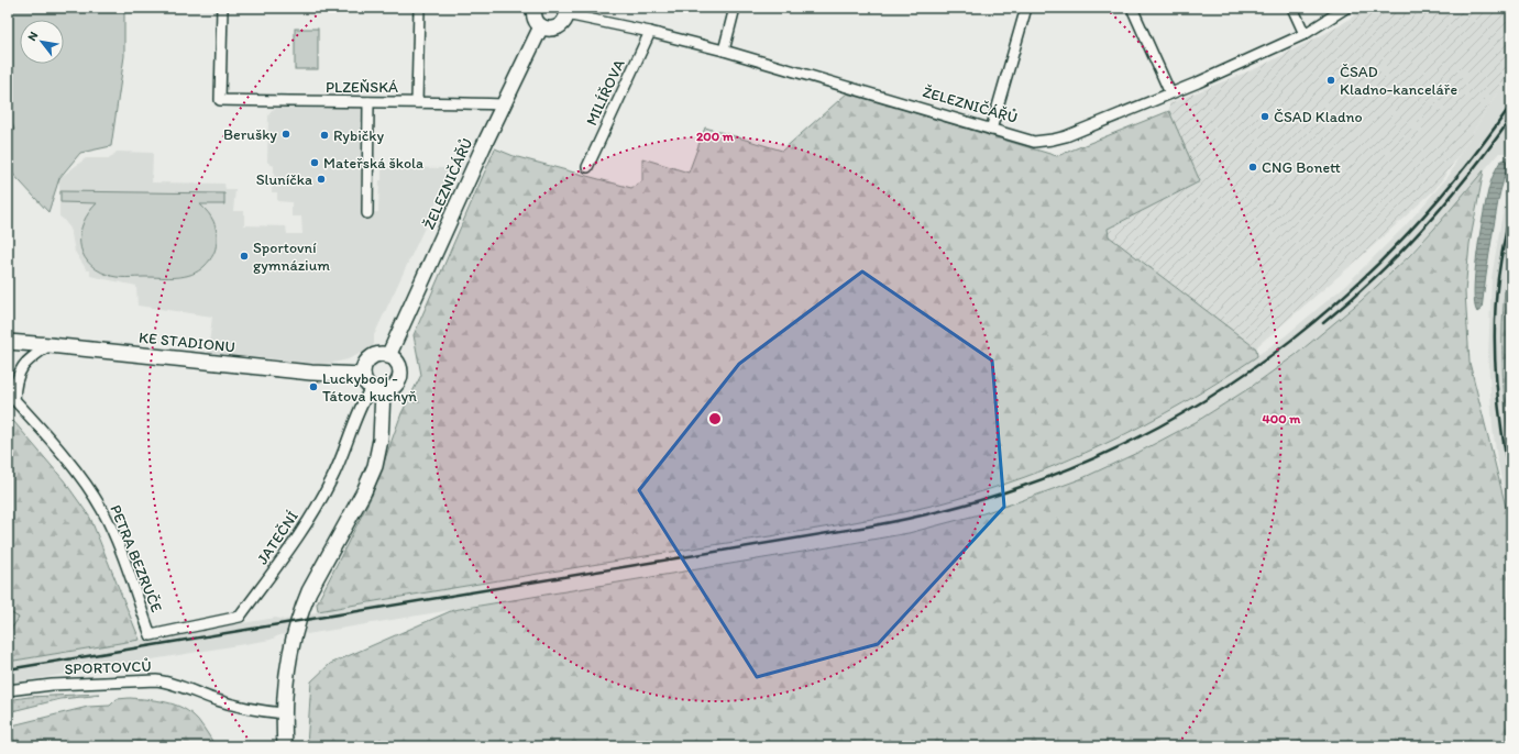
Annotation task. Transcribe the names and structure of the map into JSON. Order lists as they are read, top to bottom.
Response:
{
  "streets": {
    "street": [
      "PLZEŇSKÁ",
      "MILÍŘOVA",
      "ŽELEZNIČÁŘŮ",
      "KE STADIONU",
      "JATEČNÍ",
      "PETRA BEZRUČE",
      "SPORTOVCŮ"
    ]
  },
  "crossings": [
    ["PLZEŇSKÁ", "ŽELEZNIČÁŘŮ"],
    ["MILÍŘOVA", "ŽELEZNIČÁŘŮ"],
    ["ŽELEZNIČÁŘŮ", "KE STADIONU"],
    ["ŽELEZNIČÁŘŮ", "JATEČNÍ"],
    ["KE STADIONU", "JATEČNÍ"],
    ["JATEČNÍ", "PETRA BEZRUČE"]
  ],
  "places": [
    "ČSAD Kladno-kanceláře",
    "ČSAD Kladno",
    "Berušky",
    "Rybičky",
    "Mateřská škola",
    "CNG Bonett",
    "Sluníčka",
    "Sportovní gymnázium",
    "Luckybooj - Tátova kuchyň"
  ],
  "north": "top left",
  "rings": ["200 m", "400 m"]
}
